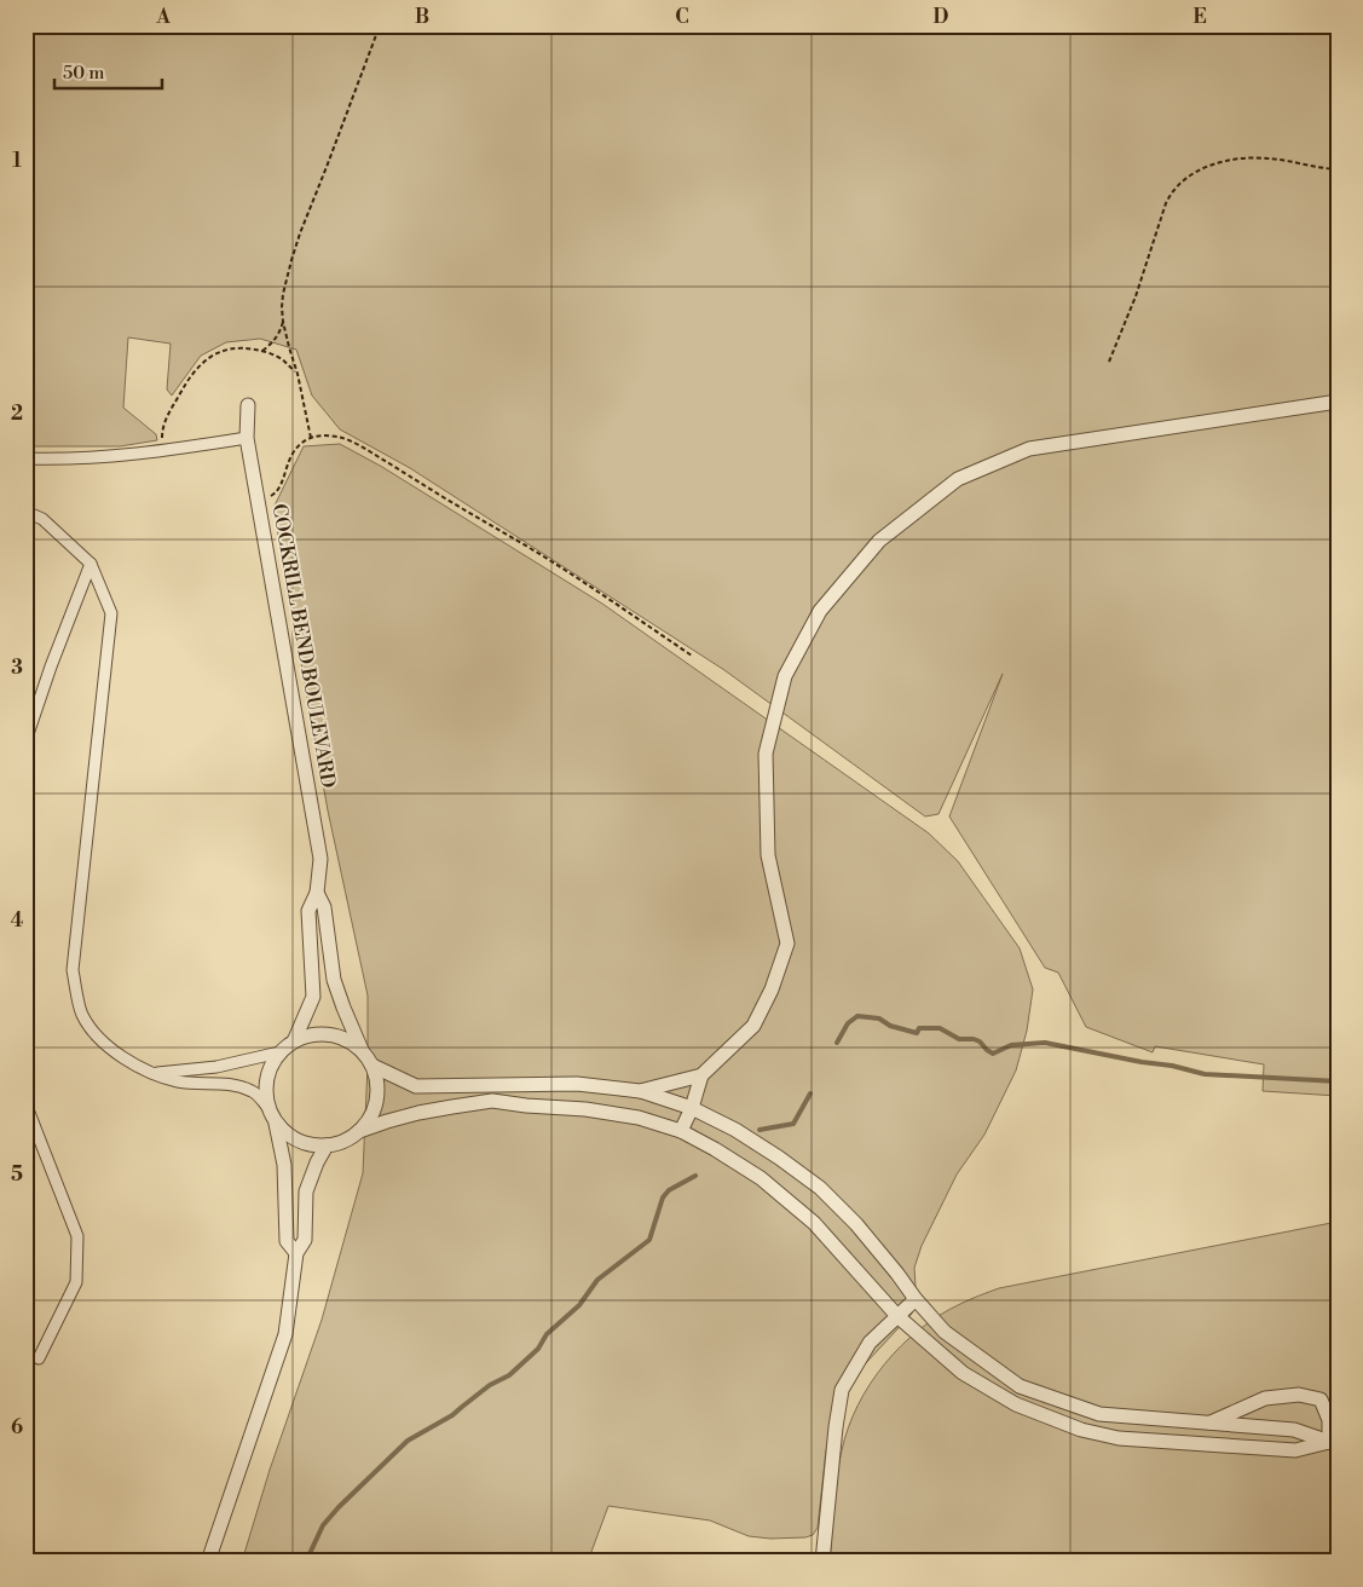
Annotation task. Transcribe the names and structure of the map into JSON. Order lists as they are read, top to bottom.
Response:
{
  "streets": {
    "street": ["COCKRILL BEND BOULEVARD"]
  },
  "scale_bar": "50 m",
  "grid": {
    "columns": [
      "A",
      "B",
      "C",
      "D",
      "E"
    ],
    "rows": [
      "1",
      "2",
      "3",
      "4",
      "5",
      "6"
    ]
  }
}
